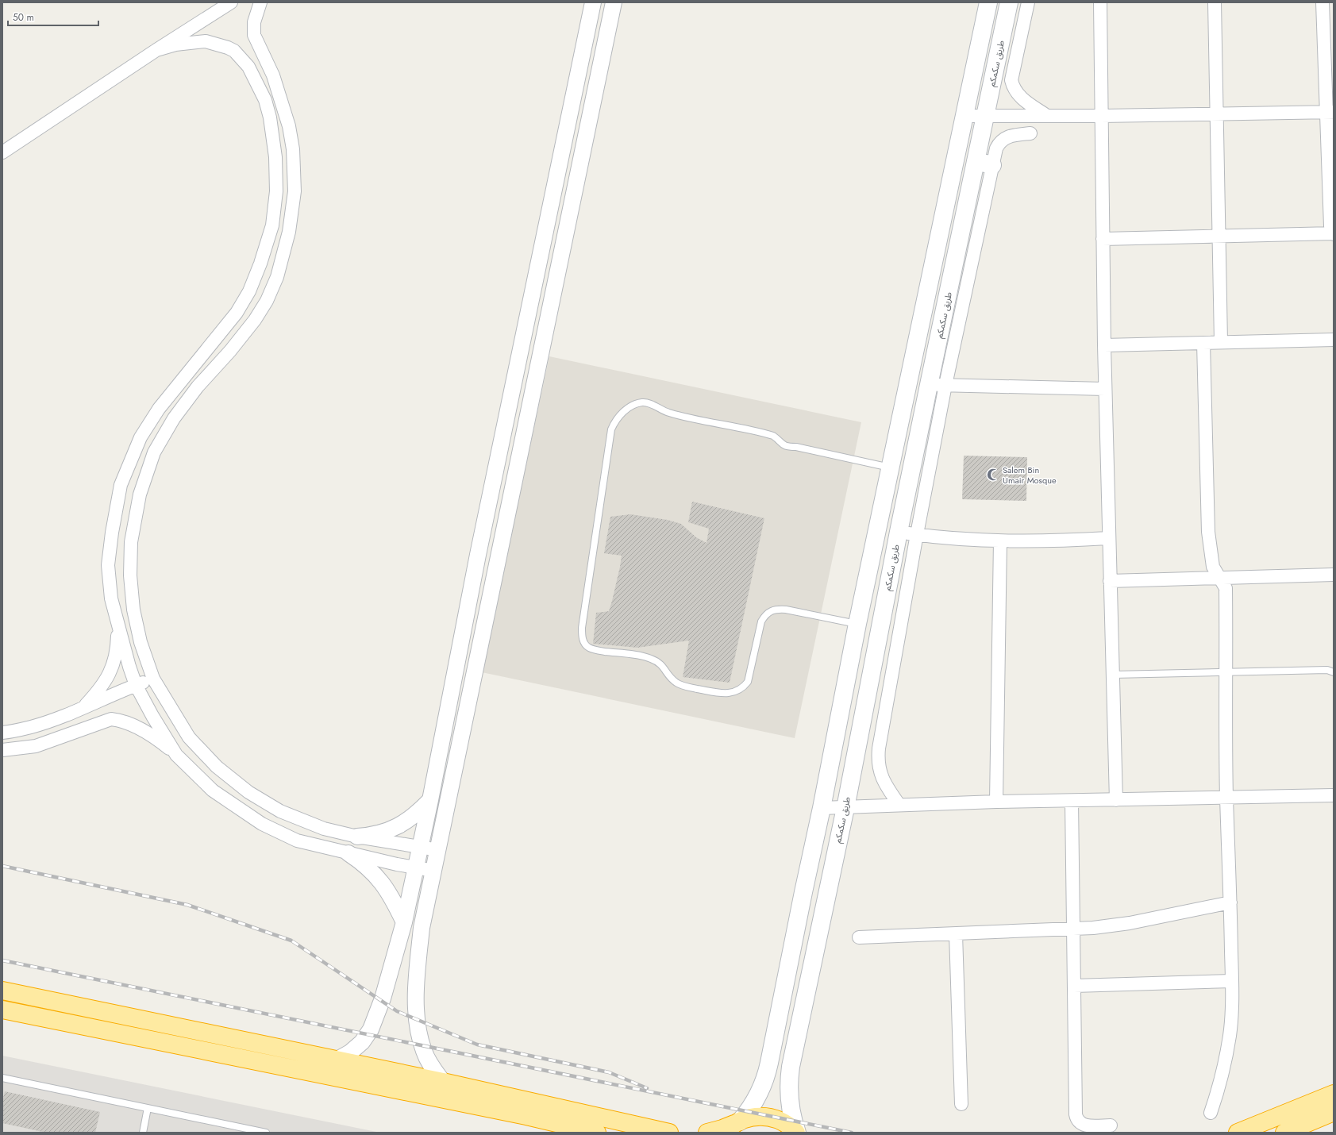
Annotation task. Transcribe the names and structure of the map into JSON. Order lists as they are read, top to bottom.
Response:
{
  "streets": {
    "main road": ["طريق سكمكم"]
  },
  "places": {
    "mosque": ["Salem Bin Umair Mosque"]
  },
  "scale_bar": "50 m"
}
